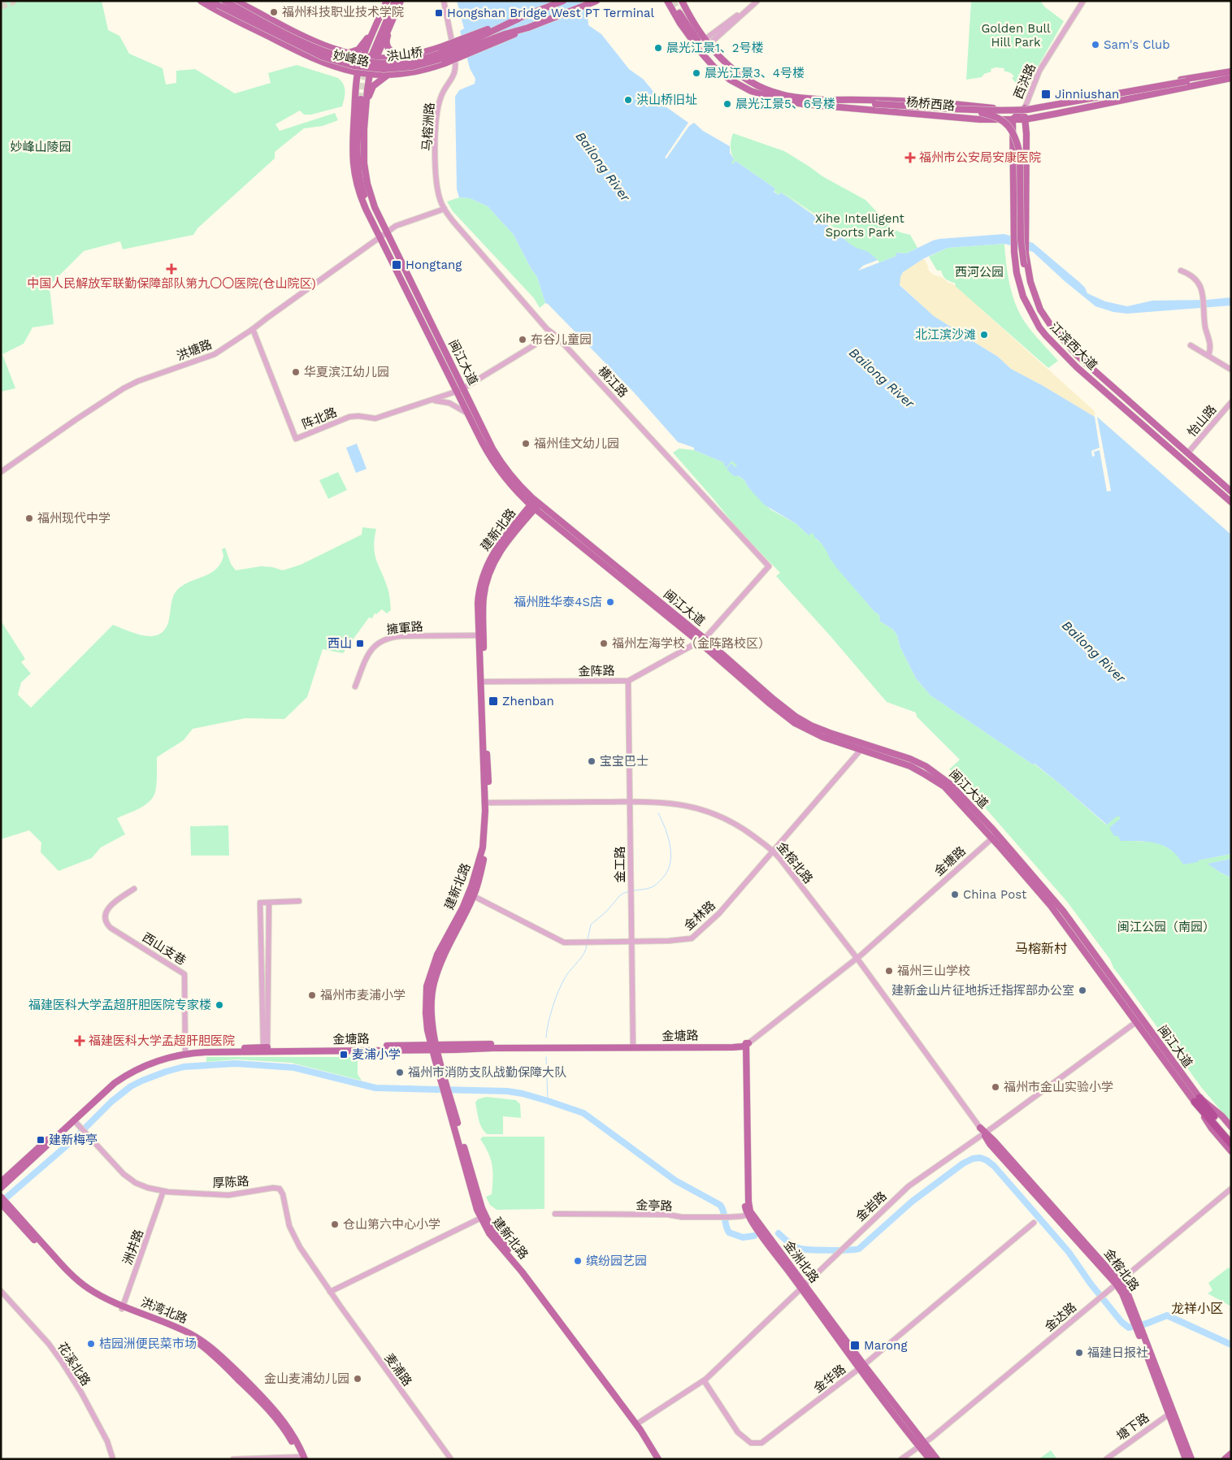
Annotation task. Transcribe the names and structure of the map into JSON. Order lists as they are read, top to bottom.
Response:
{
  "streets": {
    "main road": [
      "洪山桥",
      "妙峰路",
      "杨桥西路",
      "江滨西大道",
      "闽江大道",
      "建新北路",
      "金塘路",
      "金榕北路",
      "金洲北路",
      "洪湾北路"
    ],
    "street": [
      "西洪路",
      "马榕洲路",
      "洪塘路",
      "横江路",
      "阵北路",
      "怡山路",
      "擁軍路",
      "金阵路",
      "金工路",
      "金林路",
      "西山支巷",
      "厚陈路",
      "金亭路",
      "金岩路",
      "洲井路",
      "金达路",
      "花溪北路",
      "麦浦路",
      "金华路",
      "塘下路"
    ]
  },
  "crossings": [
    ["洪山桥", "妙峰路"],
    ["妙峰路", "闽江大道"],
    ["西洪路", "江滨西大道"],
    ["杨桥西路", "江滨西大道"],
    ["马榕洲路", "洪塘路"],
    ["马榕洲路", "横江路"],
    ["江滨西大道", "怡山路"],
    ["洪塘路", "闽江大道"],
    ["洪塘路", "横江路"],
    ["洪塘路", "阵北路"],
    ["闽江大道", "阵北路"],
    ["闽江大道", "建新北路"],
    ["闽江大道", "金阵路"],
    ["闽江大道", "金塘路"],
    ["闽江大道", "金林路"],
    ["闽江大道", "金岩路"],
    ["横江路", "阵北路"],
    ["横江路", "金阵路"],
    ["建新北路", "擁軍路"],
    ["建新北路", "金阵路"],
    ["建新北路", "金塘路"],
    ["建新北路", "金榕北路"],
    ["建新北路", "金林路"],
    ["建新北路", "金岩路"],
    ["金阵路", "金工路"],
    ["金塘路", "金榕北路"],
    ["金塘路", "金工路"],
    ["金塘路", "西山支巷"],
    ["金塘路", "厚陈路"],
    ["金塘路", "金洲北路"],
    ["金榕北路", "金工路"],
    ["金榕北路", "金林路"],
    ["金榕北路", "金岩路"],
    ["金榕北路", "金达路"],
    ["金榕北路", "塘下路"],
    ["金工路", "金林路"],
    ["厚陈路", "洲井路"],
    ["厚陈路", "麦浦路"],
    ["金亭路", "金洲北路"],
    ["金岩路", "金洲北路"],
    ["金岩路", "金华路"],
    ["洲井路", "洪湾北路"],
    ["金洲北路", "金达路"],
    ["金洲北路", "金华路"]
  ],
  "districts": ["马榕新村", "龙祥小区"],
  "water": ["Bailong River"],
  "parks": [
    "Golden Bull Hill Park",
    "妙峰山陵园",
    "Xihe Intelligent Sports Park",
    "西河公园",
    "闽江公园（南园）"
  ],
  "places": {
    "other": [
      "福州科技职业技术学院",
      "Sam's Club",
      "晨光江景1、2号楼",
      "晨光江景3、4号楼",
      "洪山桥旧址",
      "晨光江景5、6号楼",
      "北江滨沙滩",
      "布谷儿童园",
      "华夏滨江幼儿园",
      "福州佳文幼儿园",
      "福州现代中学",
      "福州胜华泰4S店",
      "福州左海学校（金阵路校区）",
      "宝宝巴士",
      "China Post",
      "福州三山学校",
      "建新金山片征地拆迁指挥部办公室",
      "福州市麦浦小学",
      "福建医科大学孟超肝胆医院专家楼",
      "福州市消防支队战勤保障大队",
      "福州市金山实验小学",
      "仓山第六中心小学",
      "缤纷园艺园",
      "桔园洲便民菜市场",
      "福建日报社",
      "金山麦浦幼儿园"
    ],
    "transit": [
      "Hongshan Bridge West PT Terminal",
      "Jinniushan",
      "Hongtang",
      "西山",
      "Zhenban",
      "麦浦小学",
      "建新梅亭",
      "Marong"
    ],
    "health": ["福州市公安局安康医院", "中国人民解放军联勤保障部队第九〇〇医院(仓山院区)", "福建医科大学孟超肝胆医院"]
  }
}
